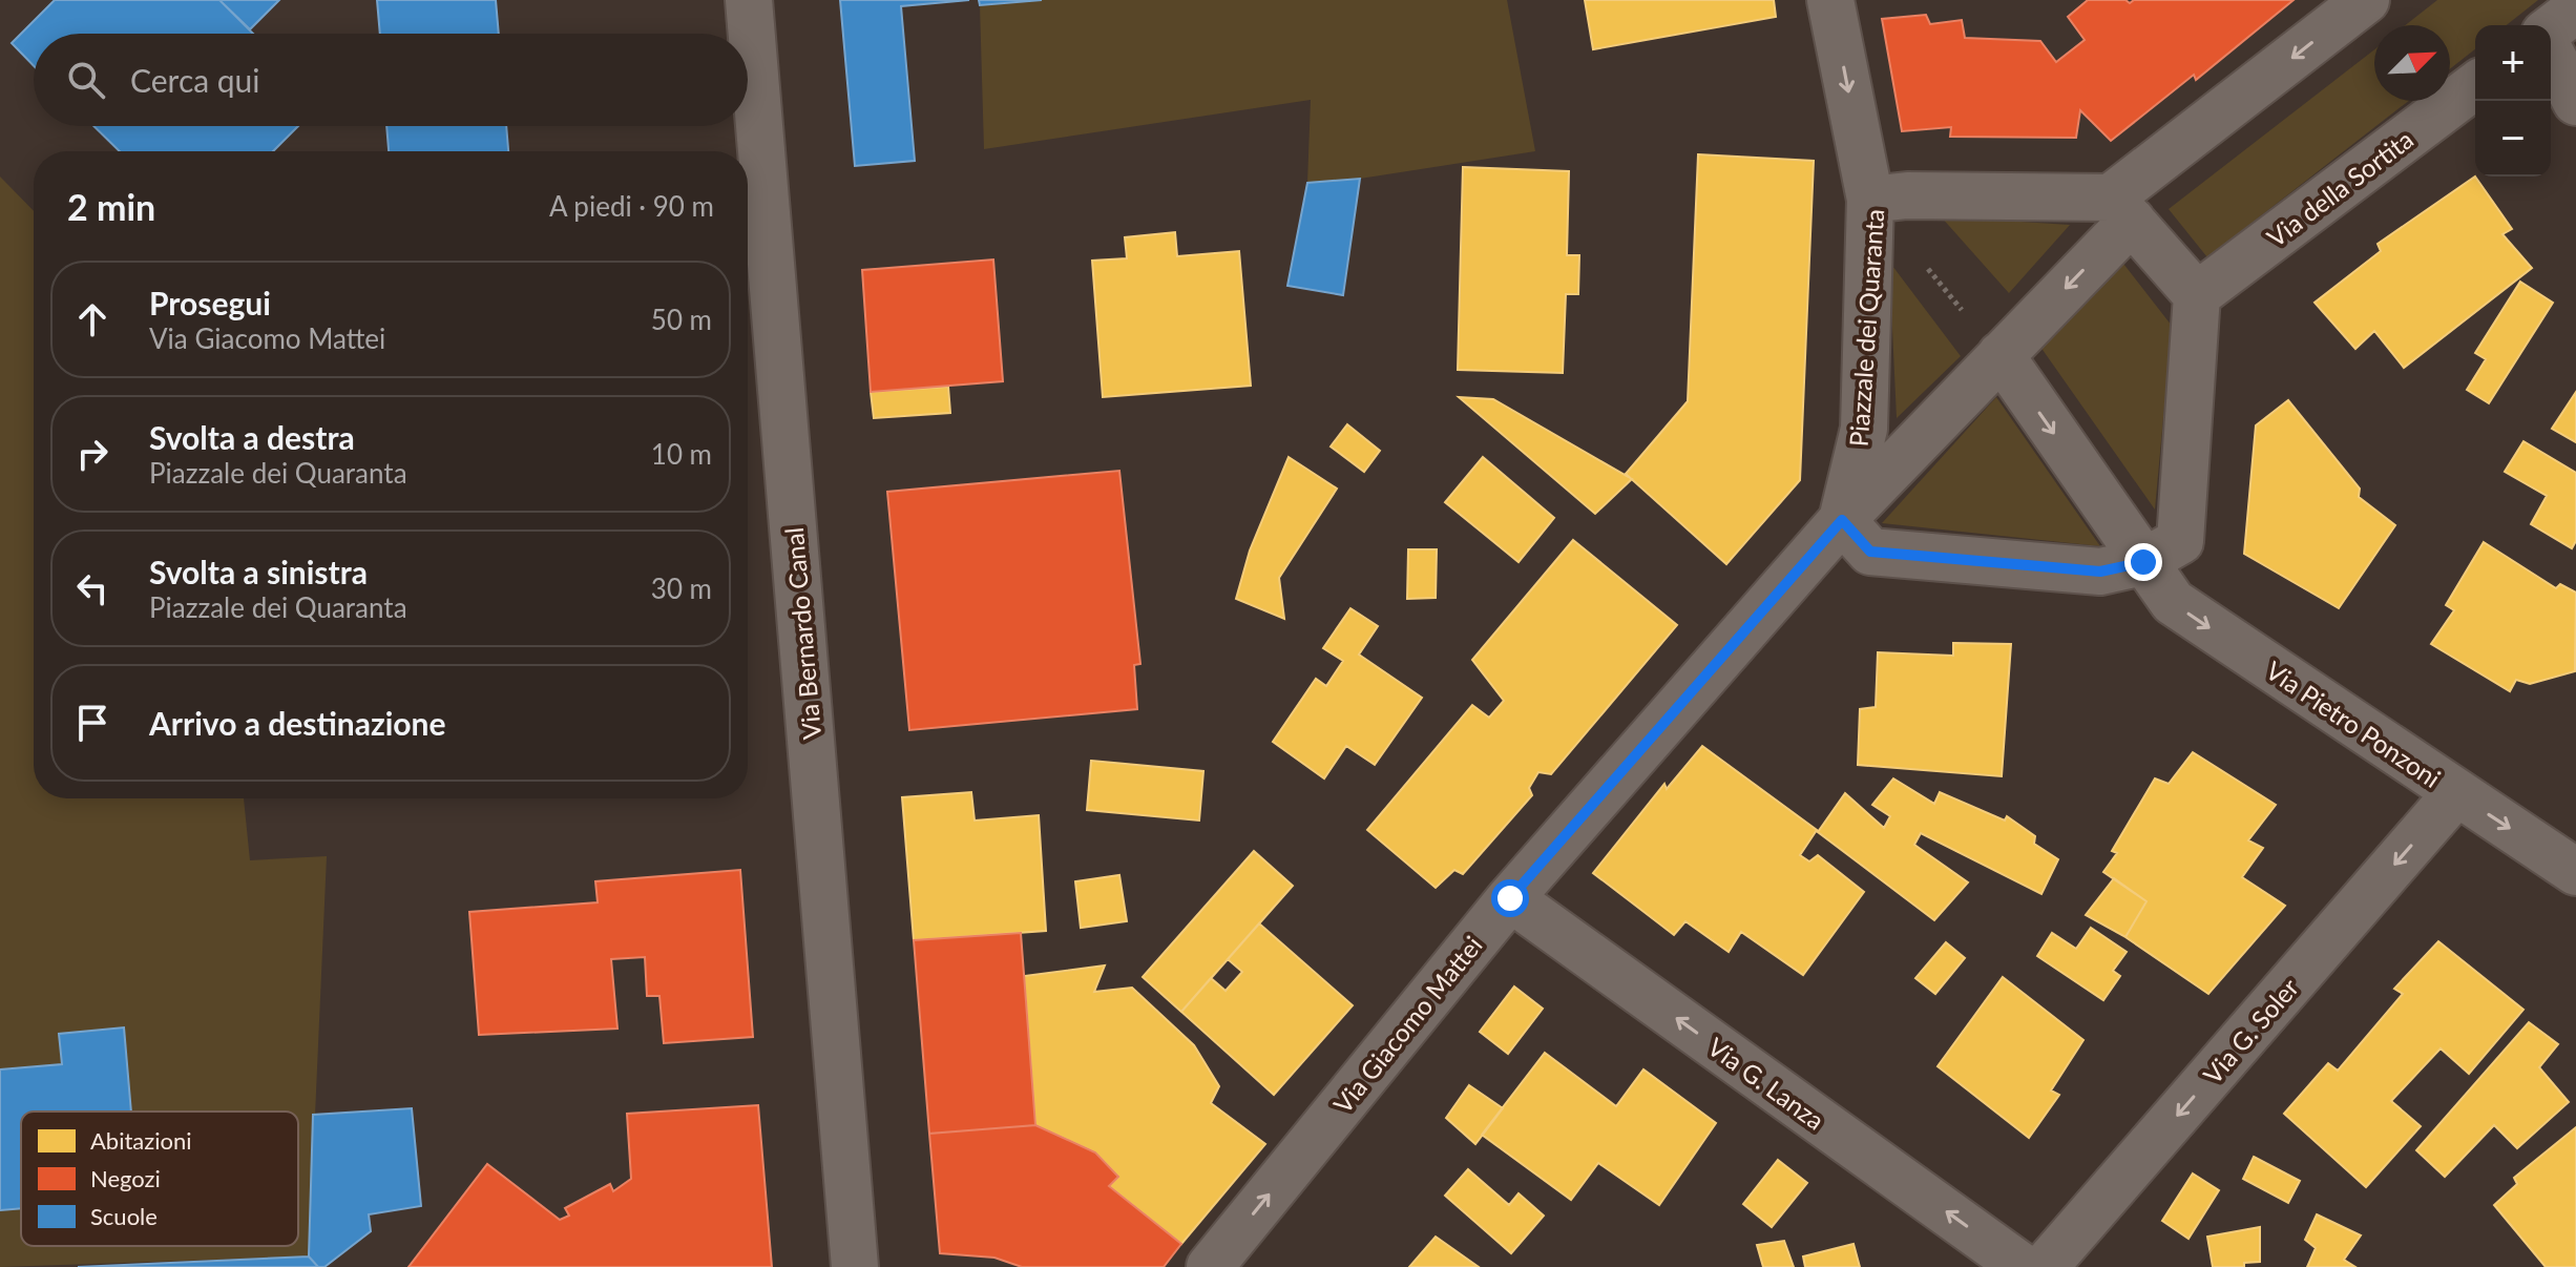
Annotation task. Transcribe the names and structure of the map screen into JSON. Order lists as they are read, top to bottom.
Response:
{
  "streets": {
    "street": [
      "Via della Sortita",
      "Piazzale dei Quaranta",
      "Via Bernardo Canal",
      "Via Pietro Ponzoni",
      "Via Giacomo Mattei",
      "Via G. Soler",
      "Via G. Lanza"
    ]
  },
  "crossings": [
    ["Piazzale dei Quaranta", "Via Giacomo Mattei"],
    ["Via Pietro Ponzoni", "Via G. Soler"],
    ["Via Giacomo Mattei", "Via G. Lanza"]
  ],
  "one_way": [
    "Via Pietro Ponzoni",
    "Via Giacomo Mattei",
    "Via G. Soler",
    "Via G. Lanza"
  ],
  "legend": ["Abitazioni", "Negozi", "Scuole"],
  "north": "top right",
  "page": {
    "map_buttons": ["+", "−"],
    "search": "Cerca qui",
    "heading": ["2 min", "A piedi · 90 m"],
    "list": [
      ["Prosegui", "Via Giacomo Mattei", "50 m"],
      ["Svolta a destra", "Piazzale dei Quaranta", "10 m"],
      ["Svolta a sinistra", "Piazzale dei Quaranta", "30 m"],
      "Arrivo a destinazione"
    ]
  }
}
